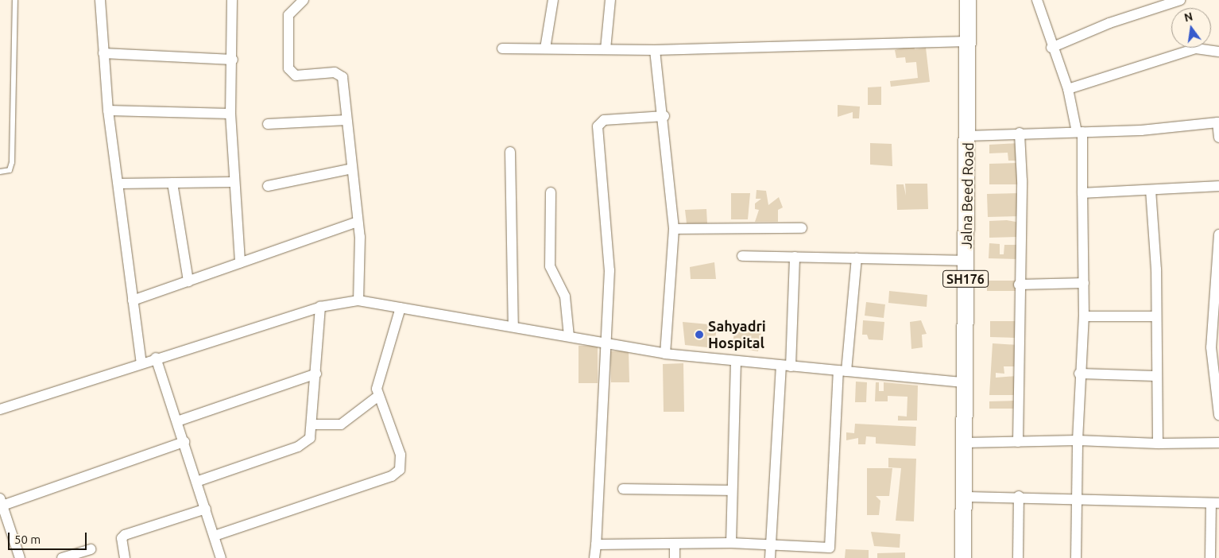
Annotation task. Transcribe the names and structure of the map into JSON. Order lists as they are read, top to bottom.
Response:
{
  "streets": {
    "main road": ["Jalna Beed Road", "SH176"]
  },
  "places": ["Sahyadri Hospital"],
  "scale_bar": "50 m",
  "north": "top"
}
